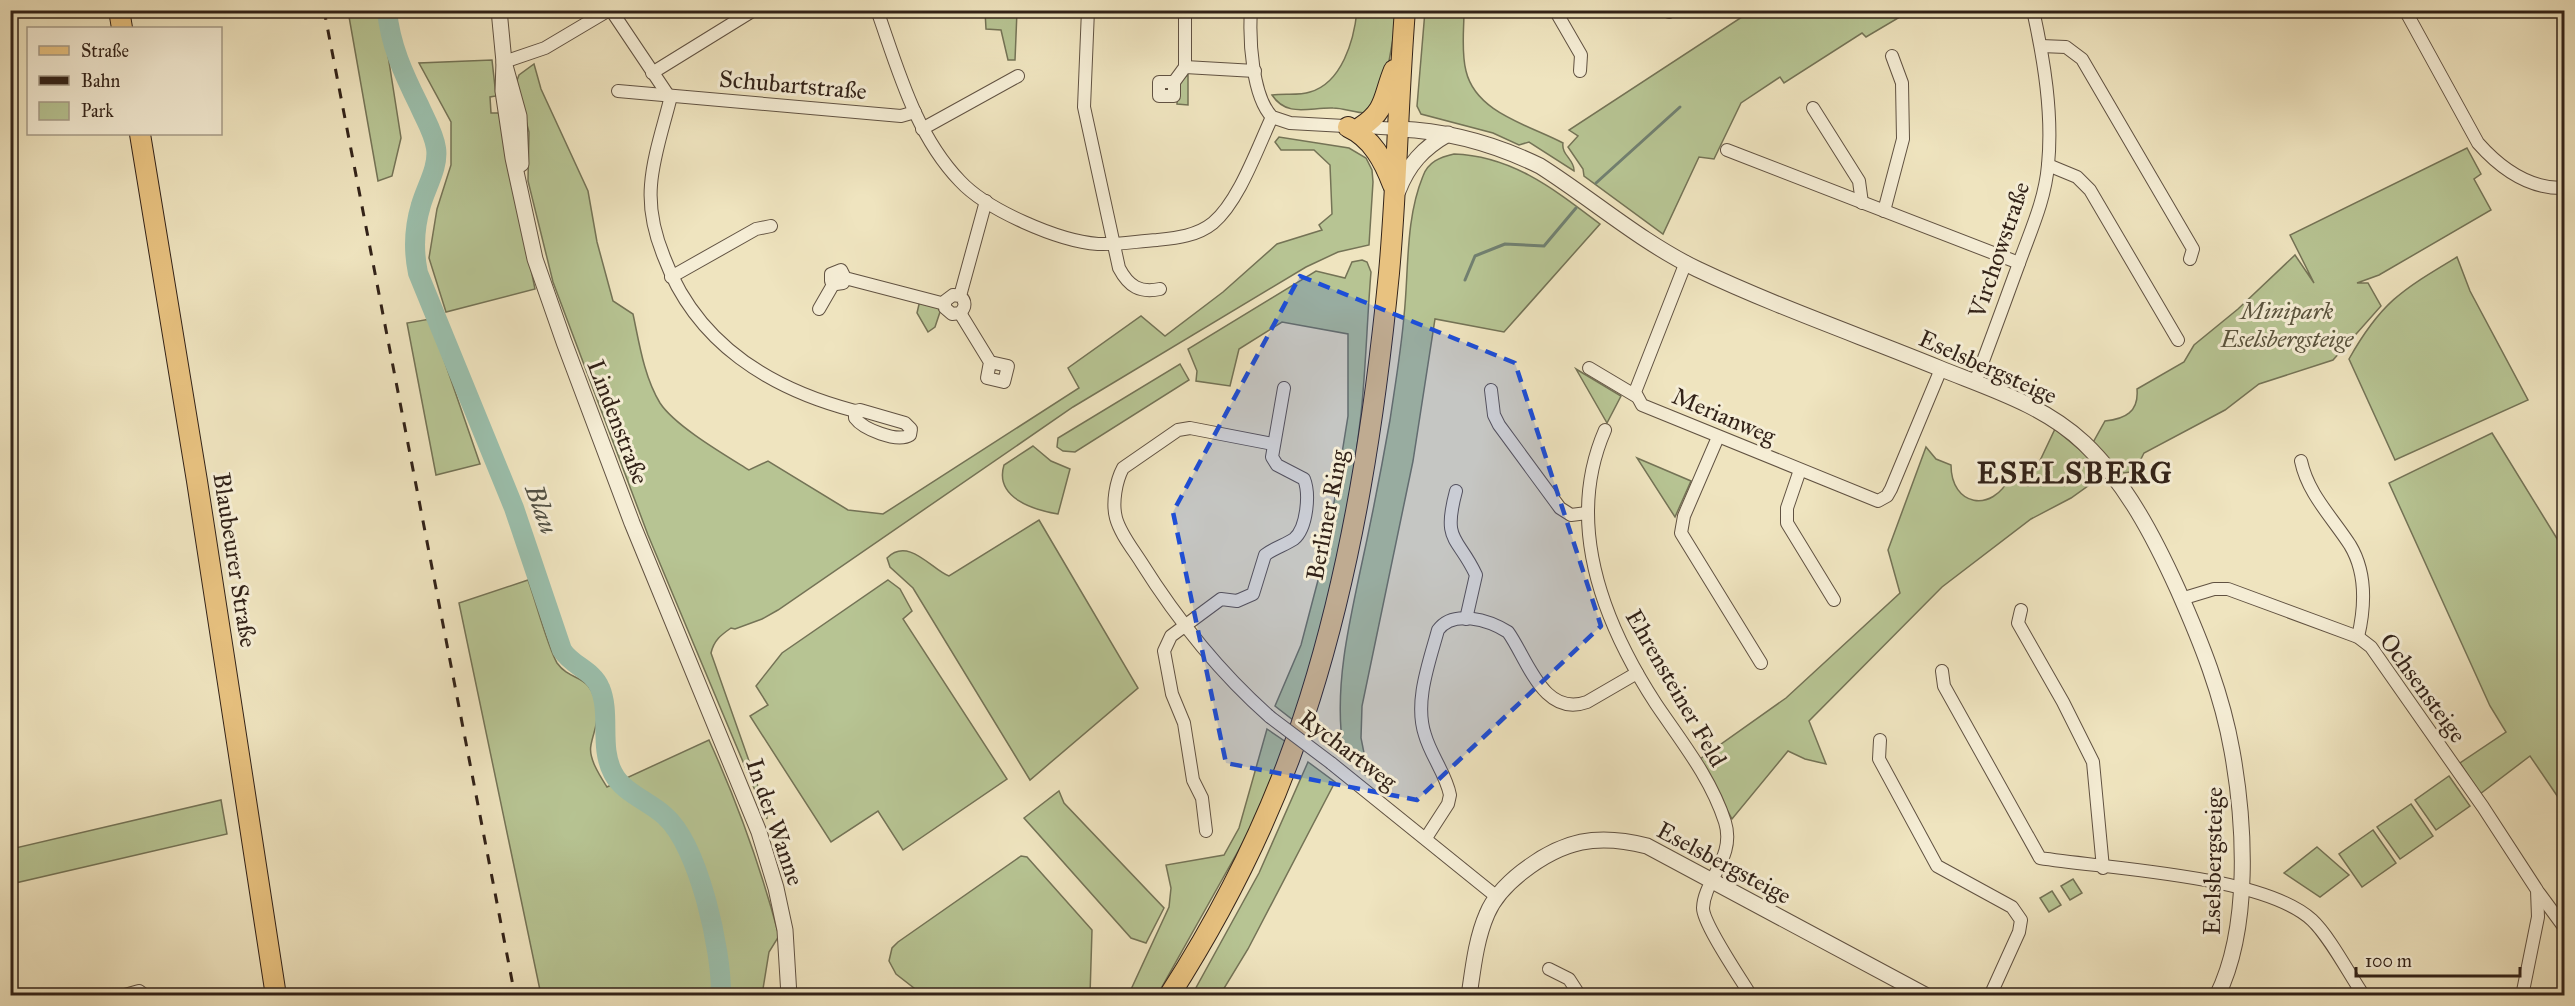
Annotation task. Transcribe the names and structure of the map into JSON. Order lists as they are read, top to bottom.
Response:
{
  "streets": {
    "main road": ["Berliner Ring", "Blaubeurer Straße"],
    "street": [
      "Schubartstraße",
      "Virchowstraße",
      "Eselsbergsteige",
      "Merianweg",
      "Lindenstraße",
      "Ehrensteiner Feld",
      "Ochsensteige",
      "Rychartweg",
      "In der Wanne"
    ]
  },
  "crossings": [
    ["Virchowstraße", "Eselsbergsteige"],
    ["Eselsbergsteige", "Merianweg"],
    ["Eselsbergsteige", "Berliner Ring"],
    ["Eselsbergsteige", "Ehrensteiner Feld"],
    ["Eselsbergsteige", "Ochsensteige"],
    ["Eselsbergsteige", "Rychartweg"],
    ["Lindenstraße", "In der Wanne"]
  ],
  "districts": ["ESELSBERG"],
  "water": ["Blau"],
  "parks": ["Minipark Eselsbergsteige"],
  "legend": ["Straße", "Bahn", "Park"],
  "scale_bar": "100 m"
}
